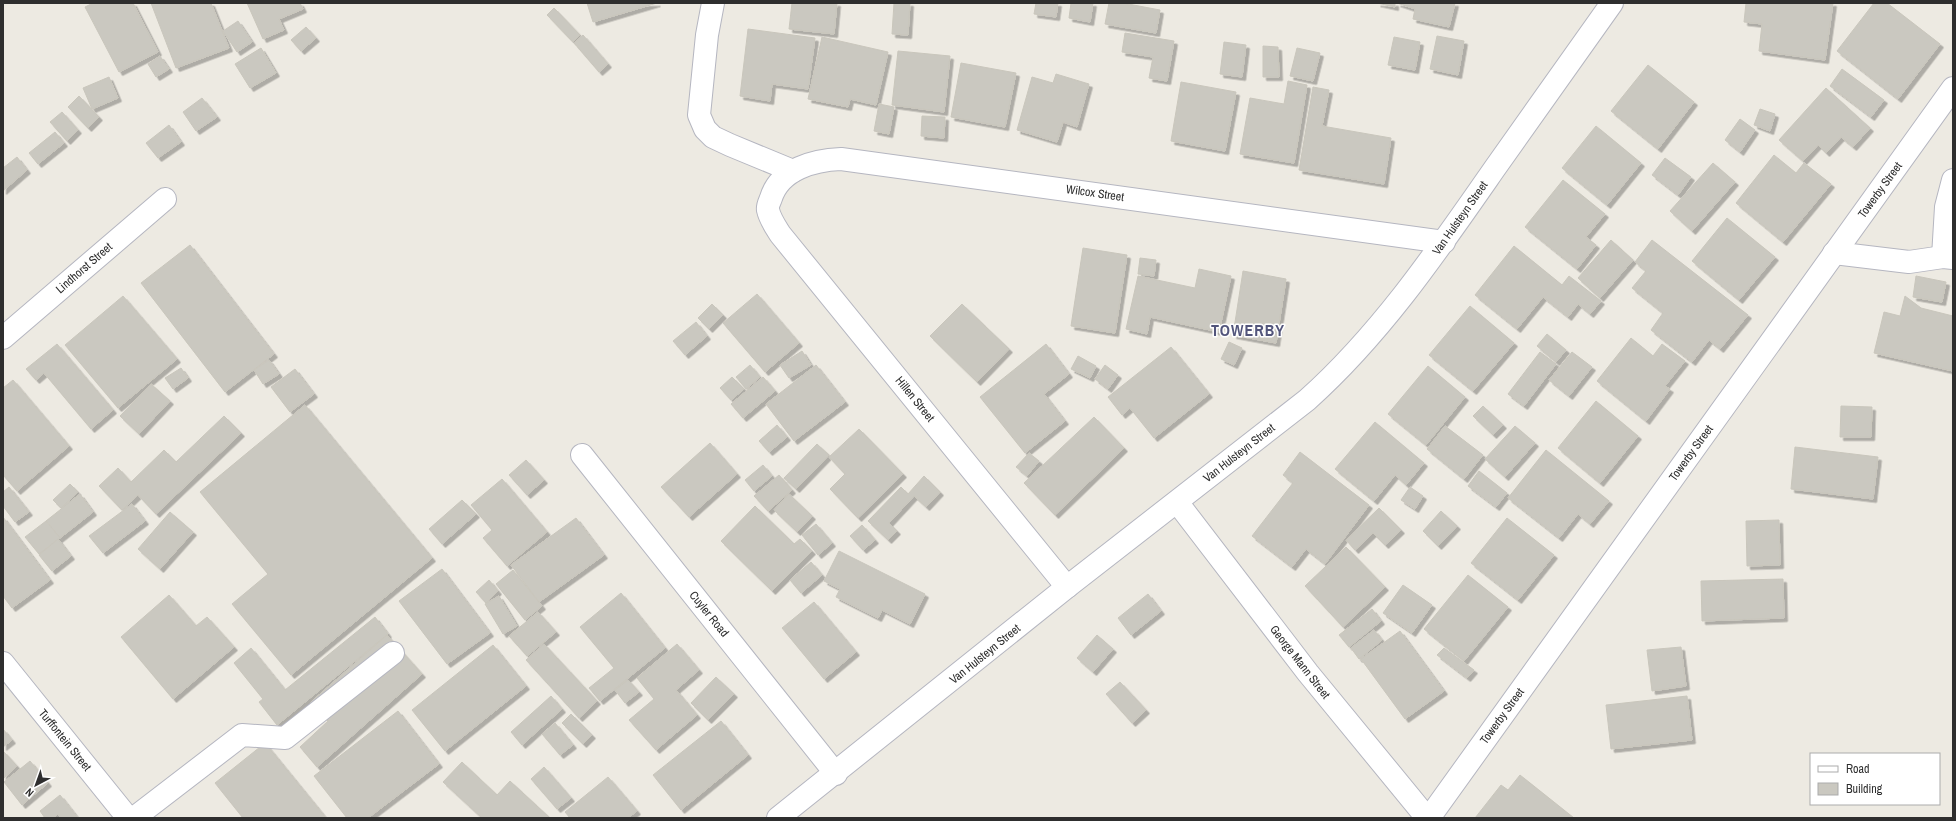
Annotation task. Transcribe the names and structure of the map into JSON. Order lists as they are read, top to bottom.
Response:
{
  "streets": {
    "street": [
      "Towerby Street",
      "Wilcox Street",
      "Van Hulsteyn Street",
      "Lindhorst Street",
      "Hillen Street",
      "Cuyler Road",
      "George Mann Street",
      "Turffontein Street"
    ]
  },
  "crossings": [
    ["Towerby Street", "George Mann Street"],
    ["Wilcox Street", "Van Hulsteyn Street"],
    ["Wilcox Street", "Hillen Street"],
    ["Van Hulsteyn Street", "Hillen Street"],
    ["Van Hulsteyn Street", "Cuyler Road"],
    ["Van Hulsteyn Street", "George Mann Street"]
  ],
  "districts": ["TOWERBY"],
  "legend": ["Road", "Building"],
  "north": "bottom left"
}
